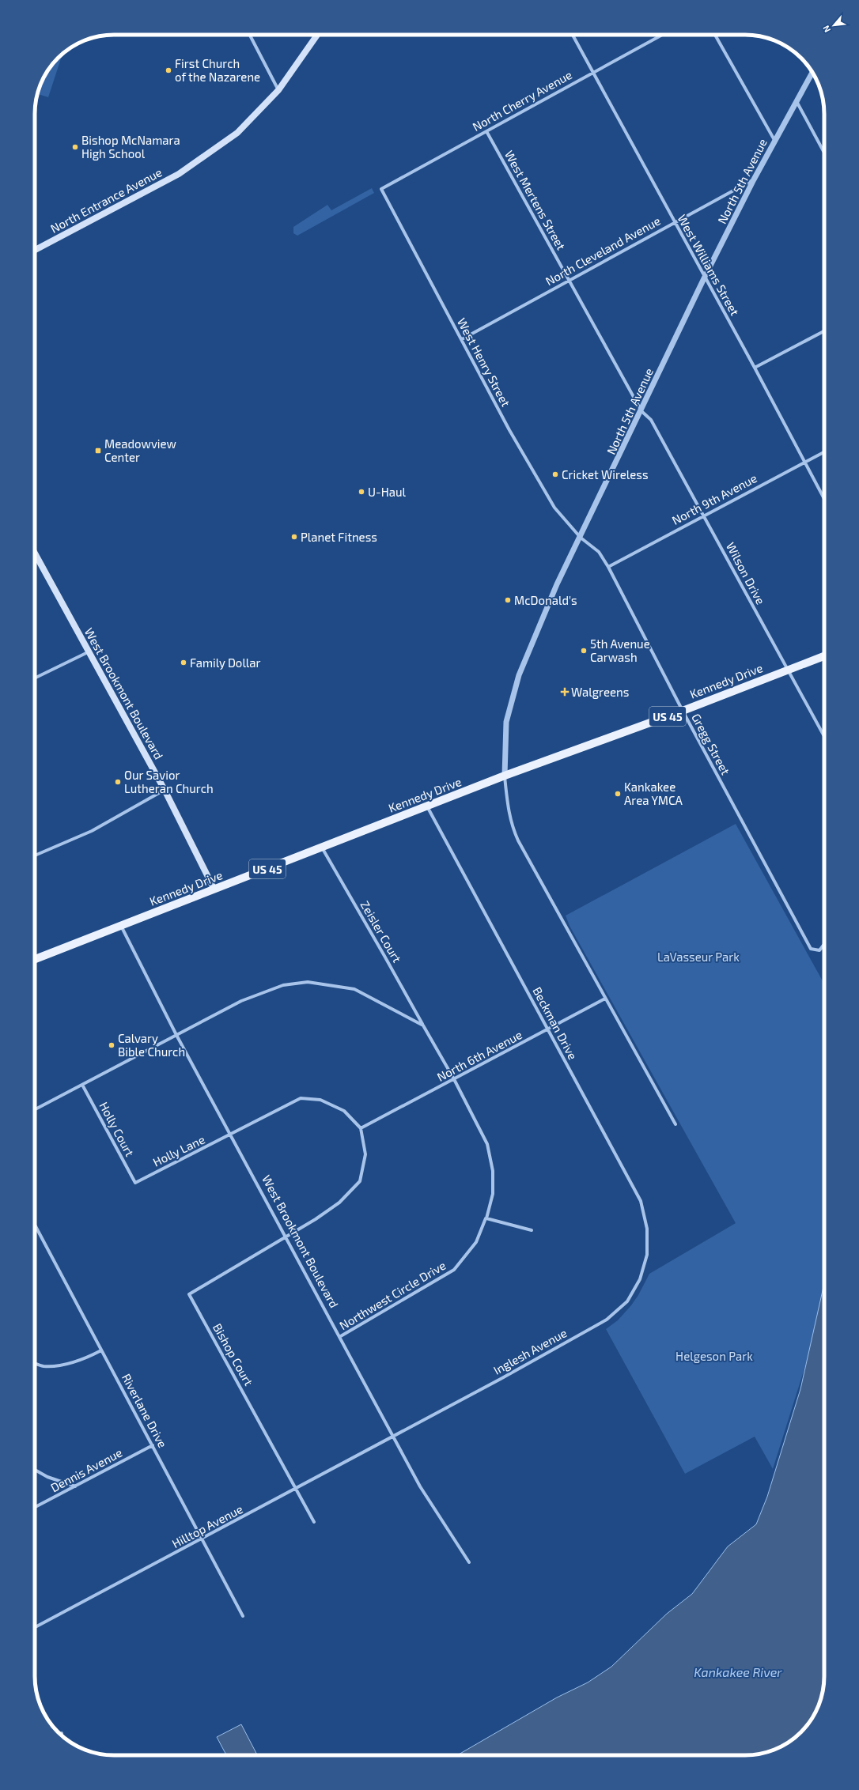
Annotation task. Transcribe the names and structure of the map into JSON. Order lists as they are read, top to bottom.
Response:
{
  "streets": {
    "main road": [
      "North Entrance Avenue",
      "Kennedy Drive",
      "West Brookmont Boulevard",
      "US 45"
    ],
    "street": [
      "North Cherry Avenue",
      "North 5th Avenue",
      "West Mertens Street",
      "North Cleveland Avenue",
      "West Williams Street",
      "West Henry Street",
      "North 9th Avenue",
      "Wilson Drive",
      "Gregg Street",
      "Zeisler Court",
      "Beckman Drive",
      "North 6th Avenue",
      "Holly Court",
      "Holly Lane",
      "Northwest Circle Drive",
      "Inglesh Avenue",
      "Bishop Court",
      "Riverlane Drive",
      "Dennis Avenue",
      "Hilltop Avenue"
    ]
  },
  "crossings": [
    ["North Cherry Avenue", "West Mertens Street"],
    ["North Cherry Avenue", "West Williams Street"],
    ["North Cherry Avenue", "West Henry Street"],
    ["North 5th Avenue", "West Mertens Street"],
    ["North 5th Avenue", "North Cleveland Avenue"],
    ["North 5th Avenue", "West Williams Street"],
    ["North 5th Avenue", "West Henry Street"],
    ["North 5th Avenue", "Wilson Drive"],
    ["North 5th Avenue", "Kennedy Drive"],
    ["North 5th Avenue", "Gregg Street"],
    ["West Mertens Street", "North Cleveland Avenue"],
    ["West Mertens Street", "Wilson Drive"],
    ["North Cleveland Avenue", "West Williams Street"],
    ["North Cleveland Avenue", "West Henry Street"],
    ["West Williams Street", "North 9th Avenue"],
    ["West Henry Street", "Gregg Street"],
    ["North 9th Avenue", "Wilson Drive"],
    ["North 9th Avenue", "Gregg Street"],
    ["Wilson Drive", "Kennedy Drive"],
    ["Kennedy Drive", "West Brookmont Boulevard"],
    ["Kennedy Drive", "Gregg Street"],
    ["Kennedy Drive", "Zeisler Court"],
    ["Kennedy Drive", "Beckman Drive"],
    ["West Brookmont Boulevard", "Holly Lane"],
    ["West Brookmont Boulevard", "Northwest Circle Drive"],
    ["West Brookmont Boulevard", "Inglesh Avenue"],
    ["West Brookmont Boulevard", "Bishop Court"],
    ["West Brookmont Boulevard", "Hilltop Avenue"],
    ["Zeisler Court", "North 6th Avenue"],
    ["Zeisler Court", "Northwest Circle Drive"],
    ["Beckman Drive", "North 6th Avenue"],
    ["Beckman Drive", "Inglesh Avenue"],
    ["North 6th Avenue", "Holly Lane"],
    ["North 6th Avenue", "Northwest Circle Drive"],
    ["Holly Court", "Holly Lane"],
    ["Inglesh Avenue", "Hilltop Avenue"],
    ["Bishop Court", "Hilltop Avenue"],
    ["Riverlane Drive", "Dennis Avenue"],
    ["Riverlane Drive", "Hilltop Avenue"]
  ],
  "water": ["Kankakee River"],
  "parks": ["LaVasseur Park", "Helgeson Park"],
  "places": {
    "other": [
      "First Church of the Nazarene",
      "Bishop McNamara High School",
      "Cricket Wireless",
      "U-Haul",
      "Planet Fitness",
      "McDonald's",
      "5th Avenue Carwash",
      "Family Dollar",
      "Our Savior Lutheran Church",
      "Kankakee Area YMCA",
      "Calvary Bible Church"
    ],
    "transit": ["Meadowview Center"],
    "health": ["Walgreens"]
  },
  "north": "bottom left"
}
